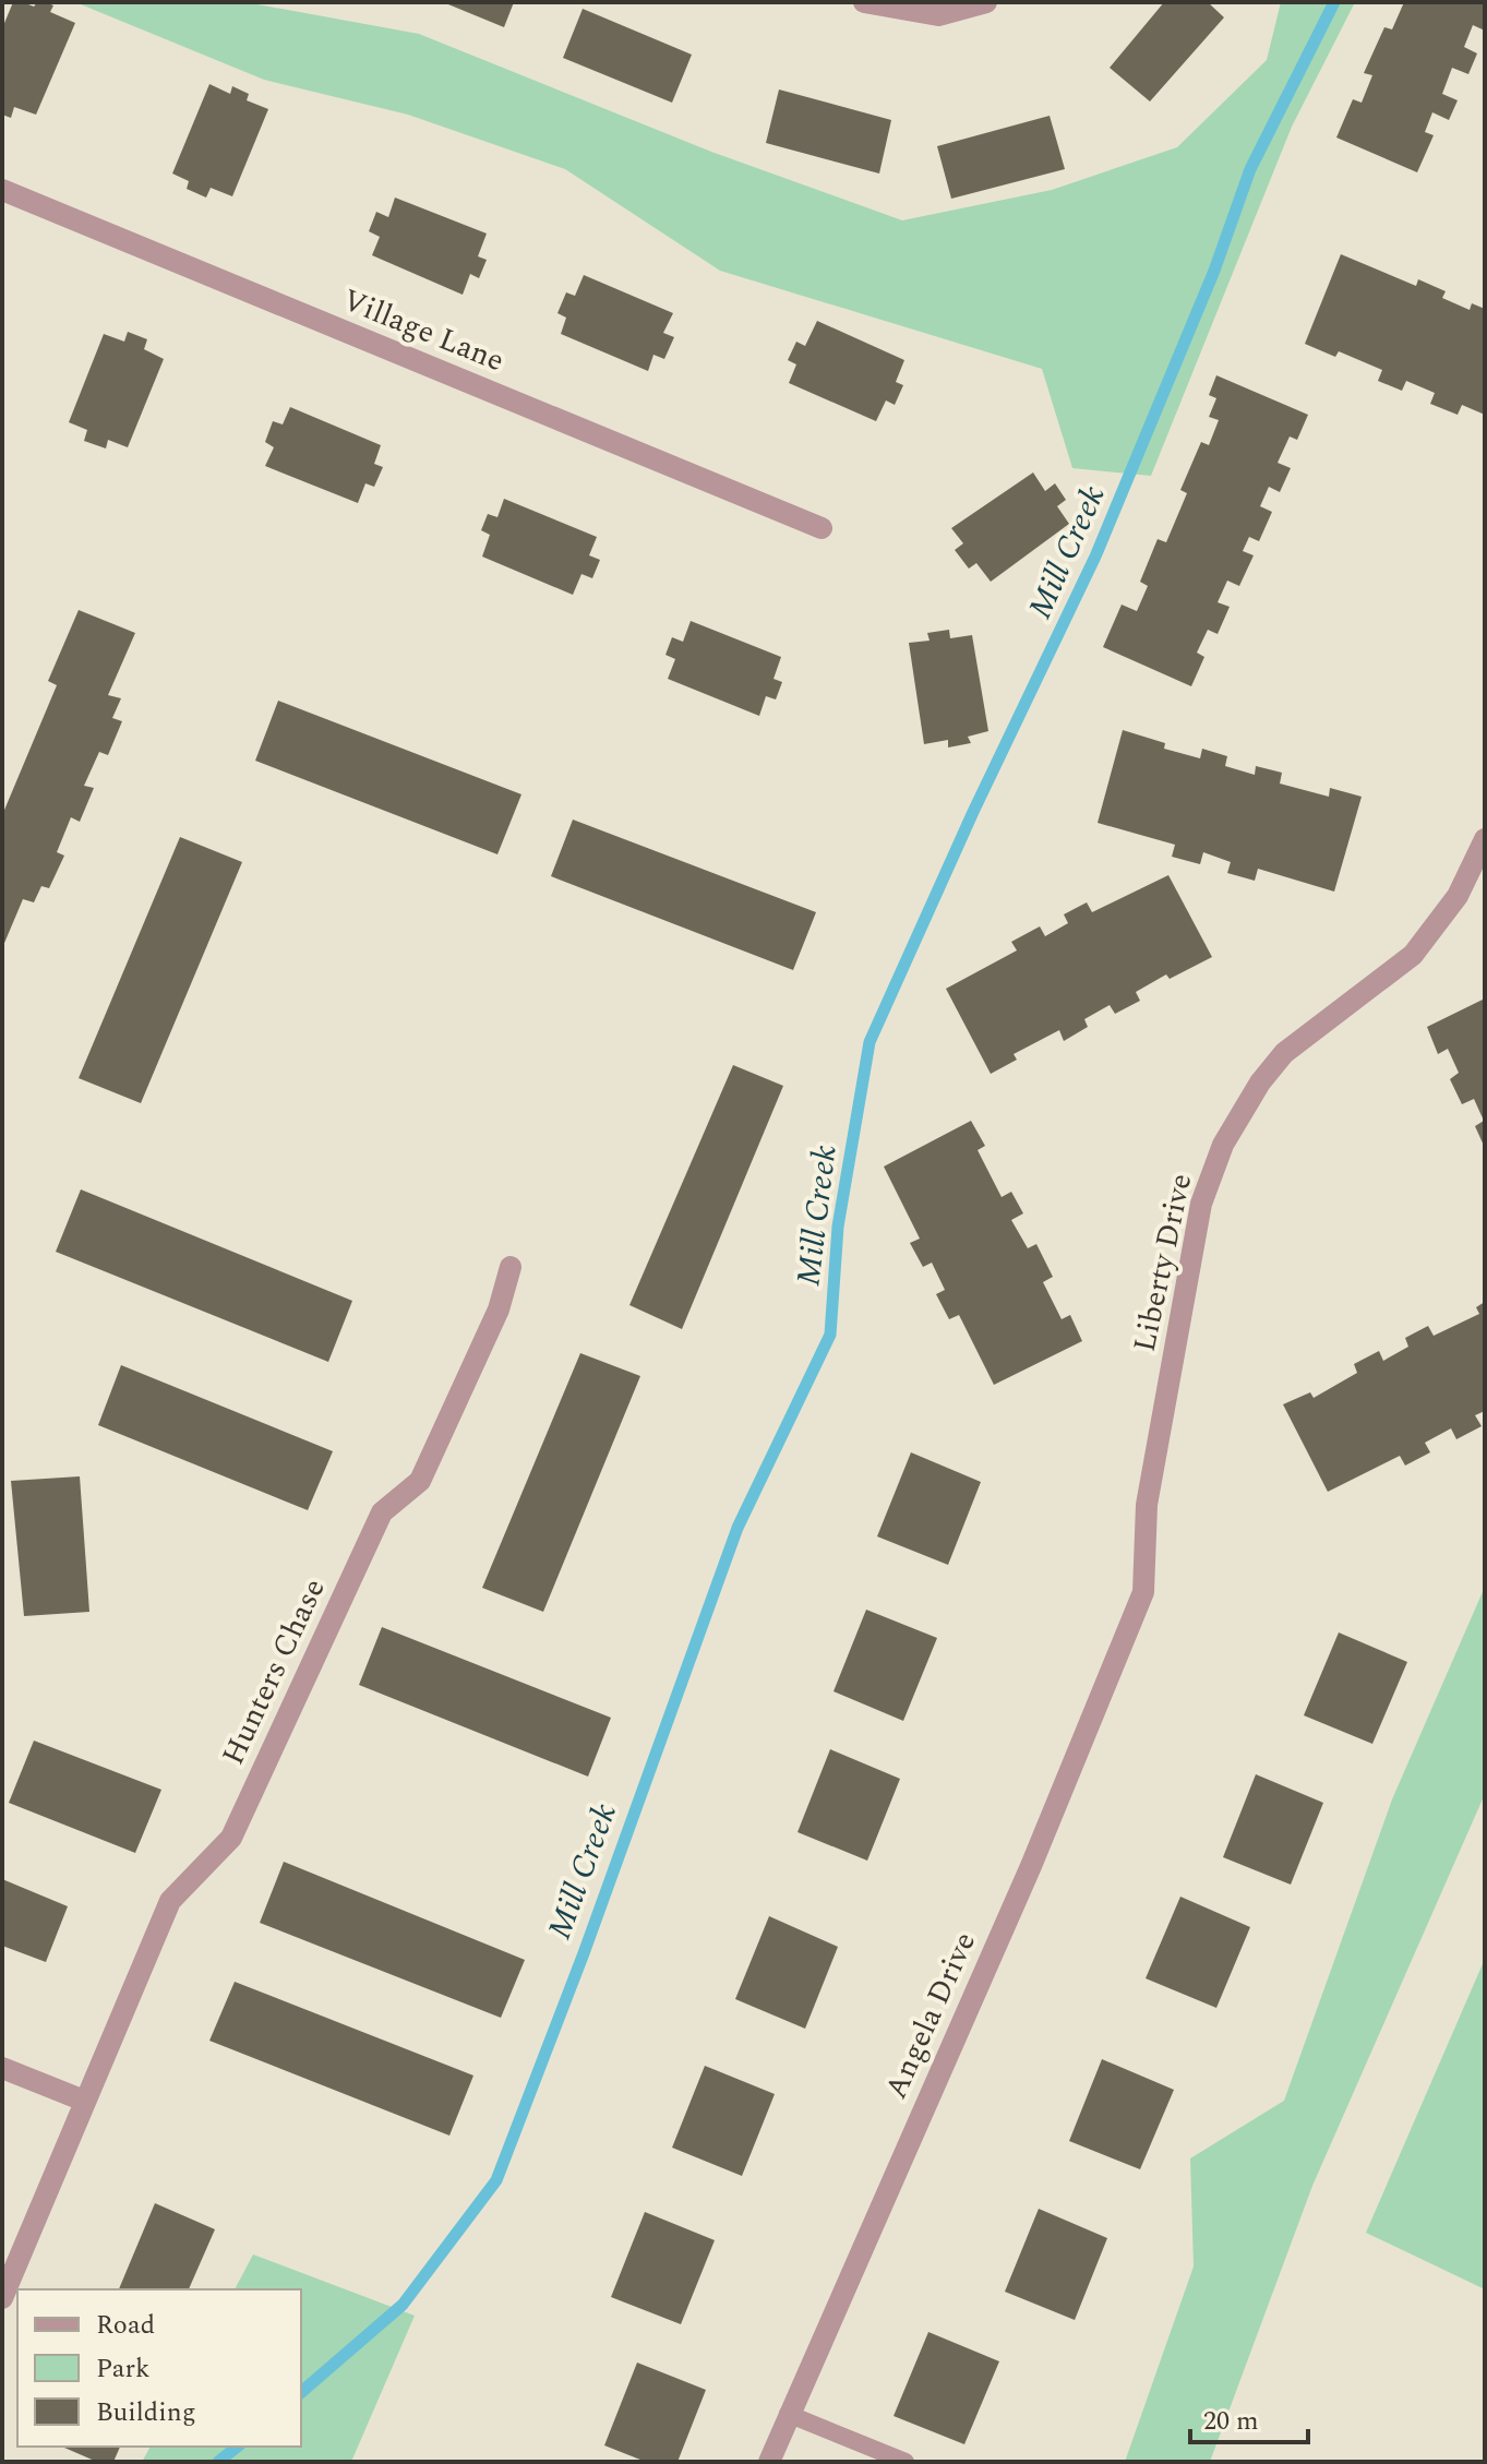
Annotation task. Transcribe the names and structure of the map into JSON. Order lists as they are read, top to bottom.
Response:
{
  "streets": {
    "street": [
      "Village Lane",
      "Liberty Drive",
      "Hunters Chase",
      "Angela Drive"
    ]
  },
  "crossings": [
    ["Liberty Drive", "Angela Drive"]
  ],
  "water": ["Mill Creek"],
  "legend": ["Road", "Park", "Building"],
  "scale_bar": "20 m"
}
